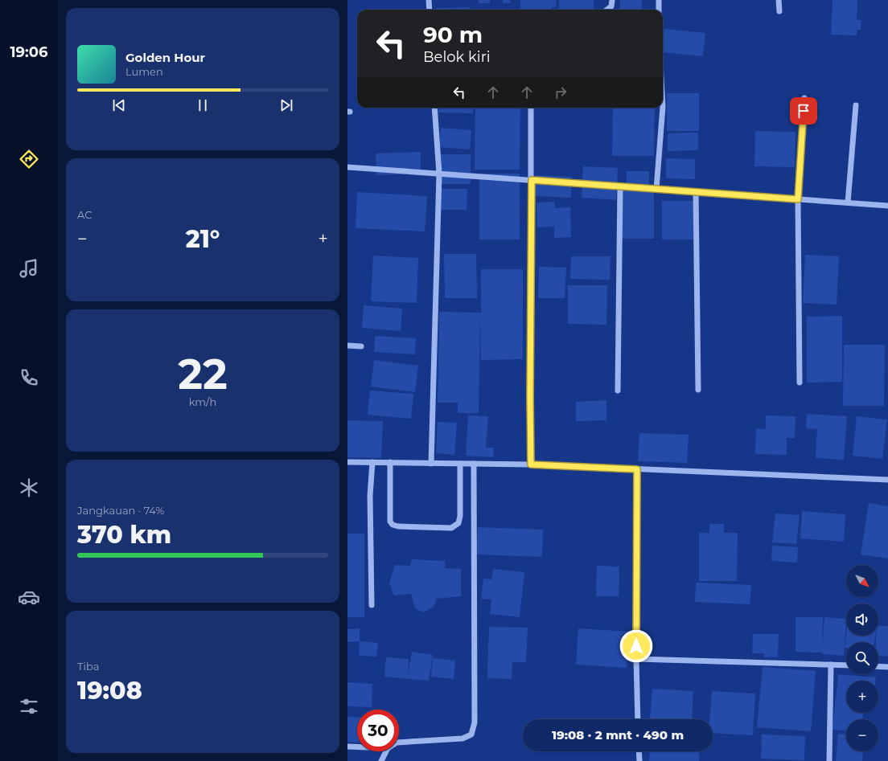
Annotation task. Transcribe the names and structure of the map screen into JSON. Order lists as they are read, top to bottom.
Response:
{
  "north": "bottom right",
  "page": {
    "tabs": "19:06",
    "turn": ["90 m", "Belok kiri"],
    "song": ["Golden Hour", "Lumen"],
    "tile": [
      "AC",
      ["22", "km/h"],
      ["Jangkauan · 74%", "370 km"],
      ["Tiba", "19:08"]
    ],
    "heat": ["−", "21°", "+"],
    "map_buttons": ["+", "−"],
    "limit": "30",
    "trip": "19:08 · 2 mnt · 490 m"
  }
}
